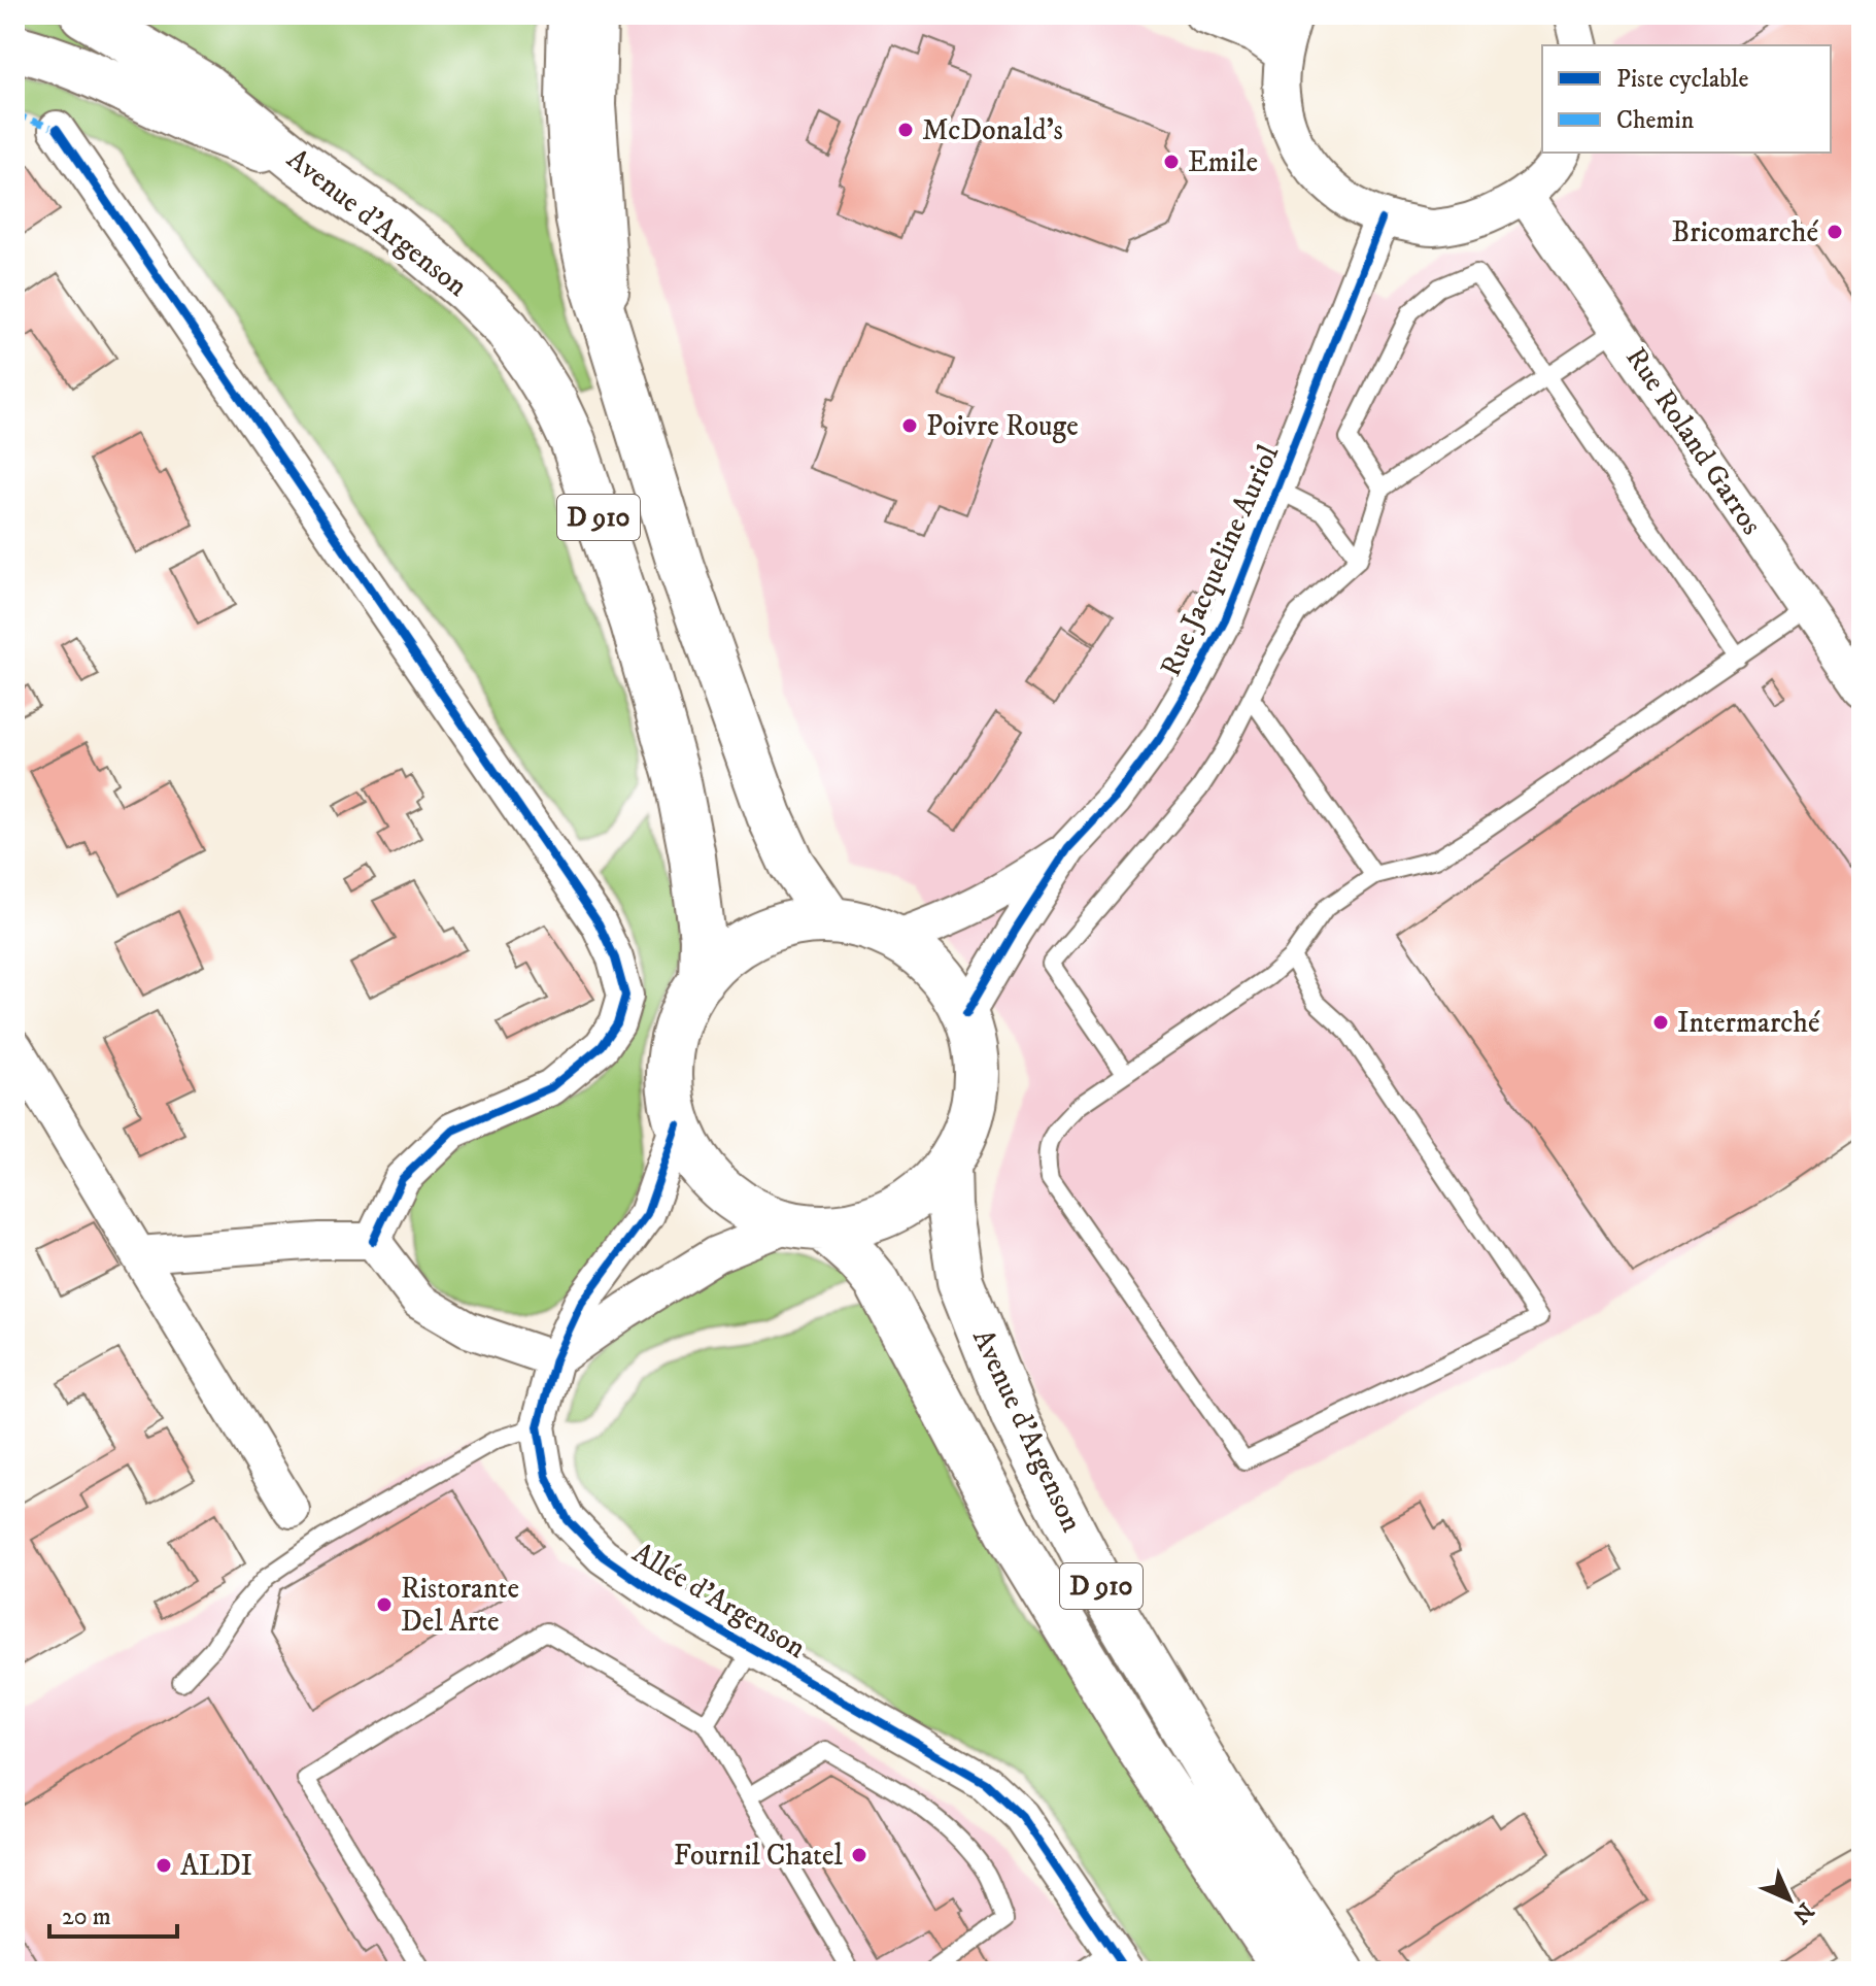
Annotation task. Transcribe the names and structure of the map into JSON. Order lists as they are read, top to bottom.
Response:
{
  "streets": {
    "main road": ["Avenue d'Argenson", "D 910"],
    "street": ["Rue Roland Garros", "Rue Jacqueline Auriol", "Allée d’Argenson"]
  },
  "places": [
    "McDonald's",
    "Emile",
    "Bricomarché",
    "Poivre Rouge",
    "Intermarché",
    "Ristorante Del Arte",
    "Fournil Chatel",
    "ALDI"
  ],
  "legend": ["Piste cyclable", "Chemin"],
  "scale_bar": "20 m",
  "north": "bottom right"
}
